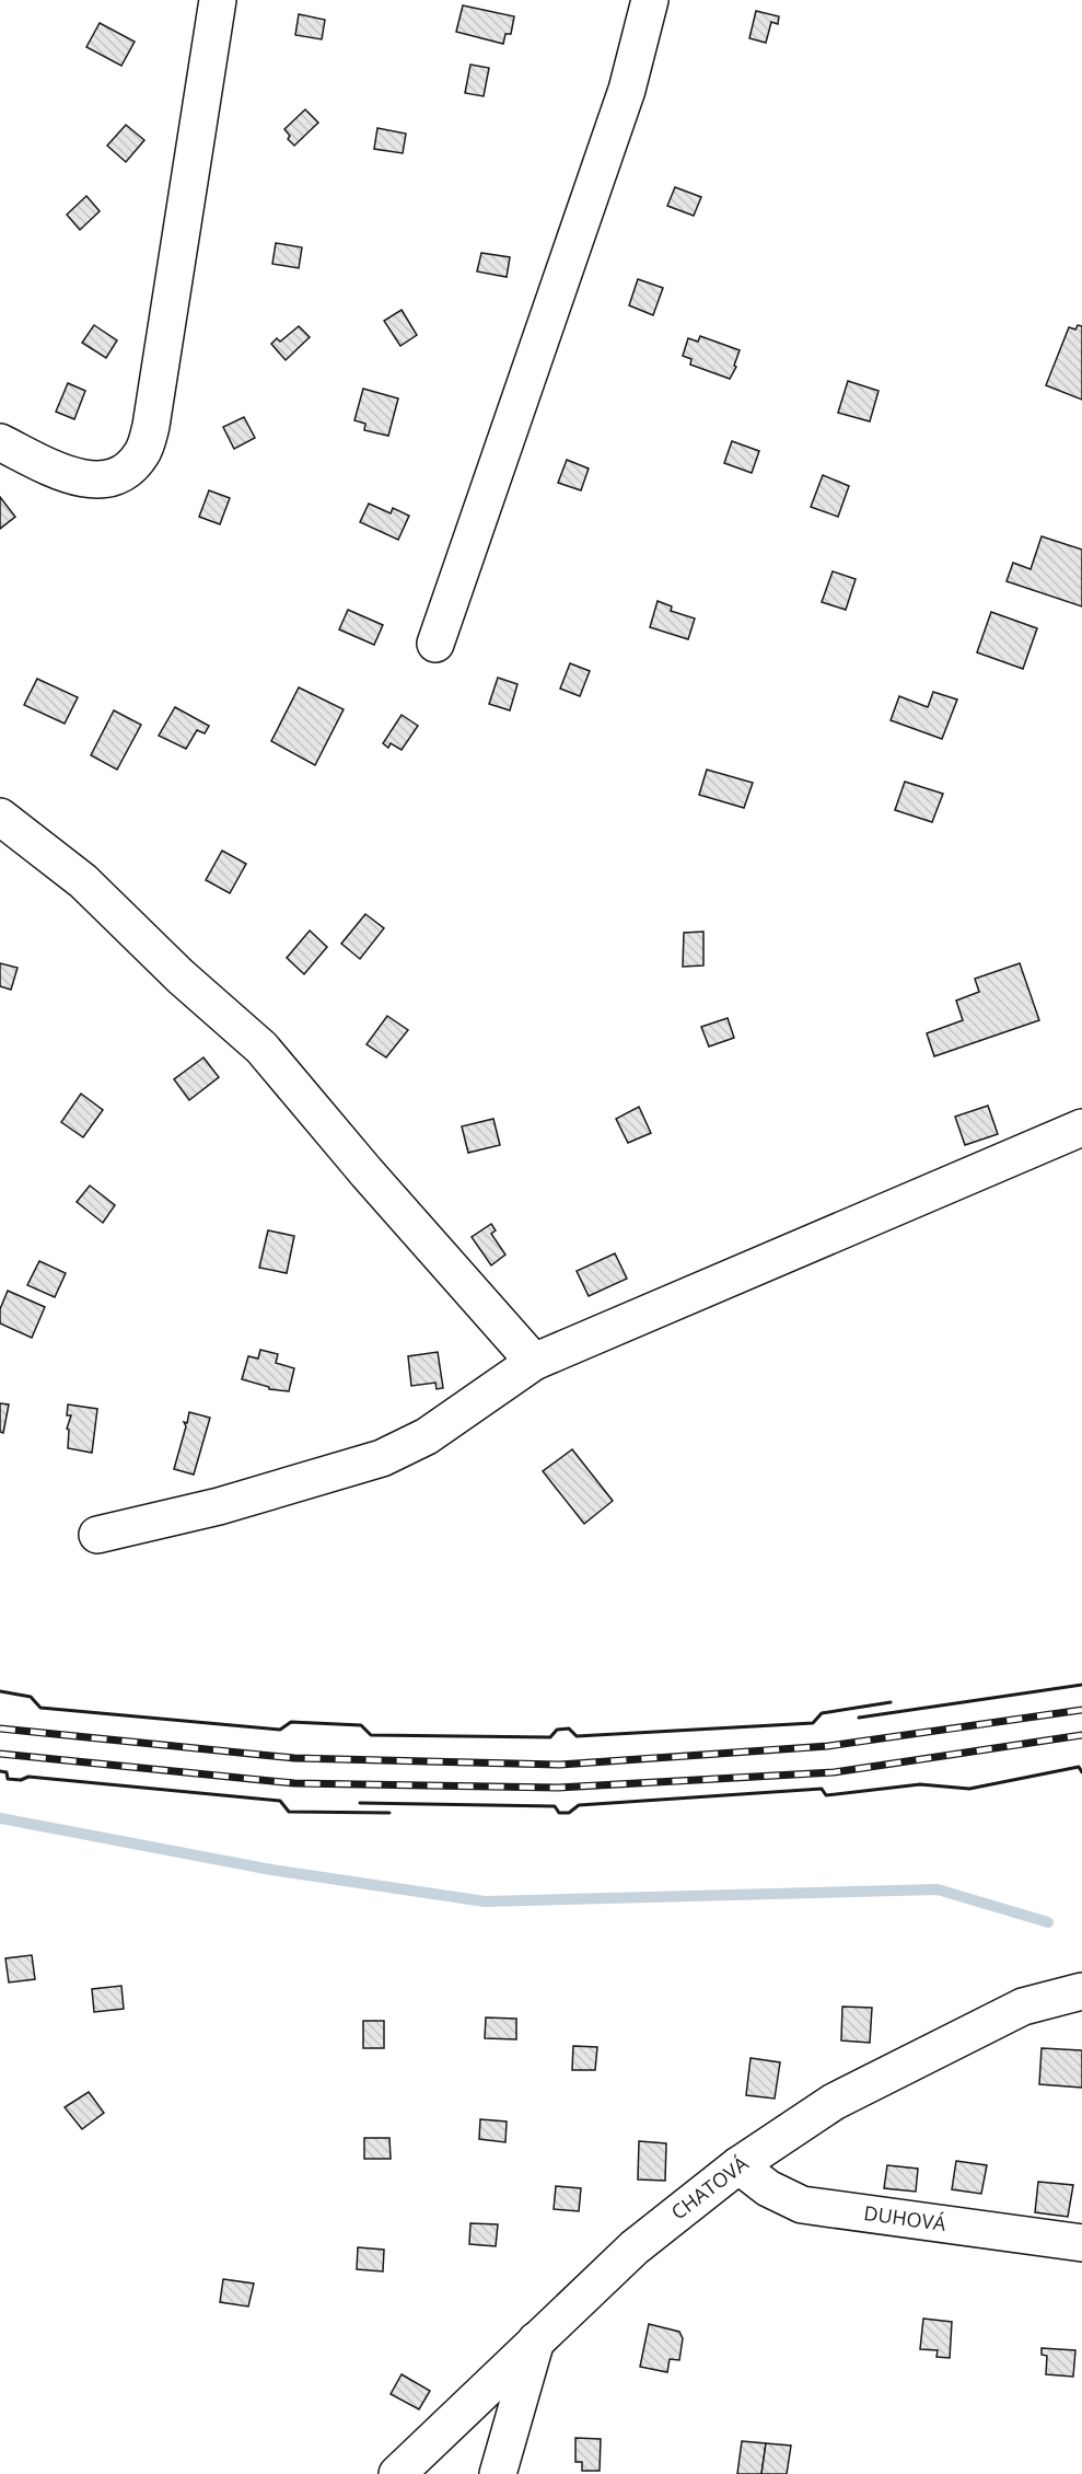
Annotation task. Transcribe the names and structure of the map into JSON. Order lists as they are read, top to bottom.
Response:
{
  "streets": {
    "street": ["CHATOVÁ", "DUHOVÁ"]
  },
  "crossings": [
    ["CHATOVÁ", "DUHOVÁ"]
  ]
}
